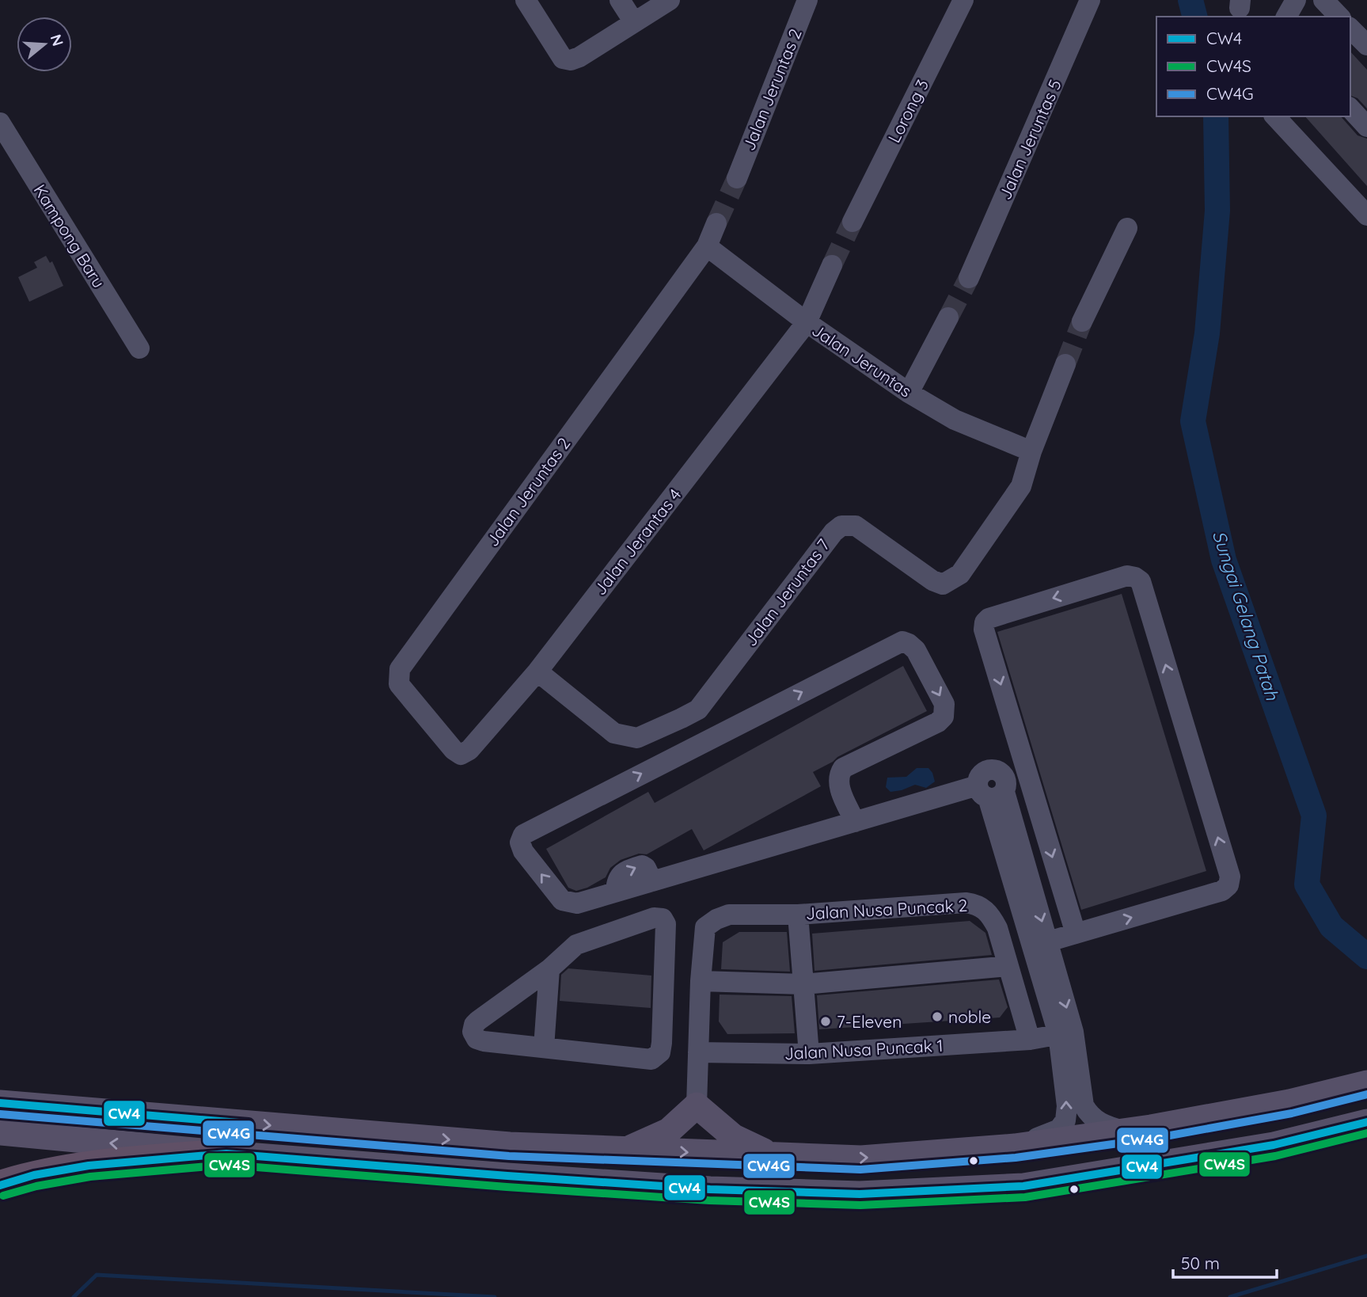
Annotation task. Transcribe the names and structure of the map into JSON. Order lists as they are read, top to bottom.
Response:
{
  "streets": {
    "street": [
      "Jalan Jeruntas 2",
      "Lorong 3",
      "Jalan Jeruntas 5",
      "Kampong Baru",
      "Jalan Jeruntas",
      "Jalan Jerantas 4",
      "Jalan Jeruntas 7",
      "Jalan Nusa Puncak 2",
      "Jalan Nusa Puncak 1"
    ]
  },
  "crossings": [
    ["Jalan Jeruntas 2", "Jalan Jeruntas"],
    ["Jalan Jeruntas 2", "Jalan Jerantas 4"],
    ["Jalan Jeruntas", "Jalan Jerantas 4"],
    ["Jalan Jeruntas", "Jalan Jeruntas 7"],
    ["Jalan Jerantas 4", "Jalan Jeruntas 7"],
    ["Jalan Nusa Puncak 2", "Jalan Nusa Puncak 1"]
  ],
  "water": ["Sungai Gelang Patah"],
  "places": ["noble", "7-Eleven"],
  "lines": ["transit line CW4G", "transit line CW4", "transit line CW4S"],
  "legend": ["CW4", "CW4S", "CW4G"],
  "scale_bar": "50 m",
  "north": "right"
}
